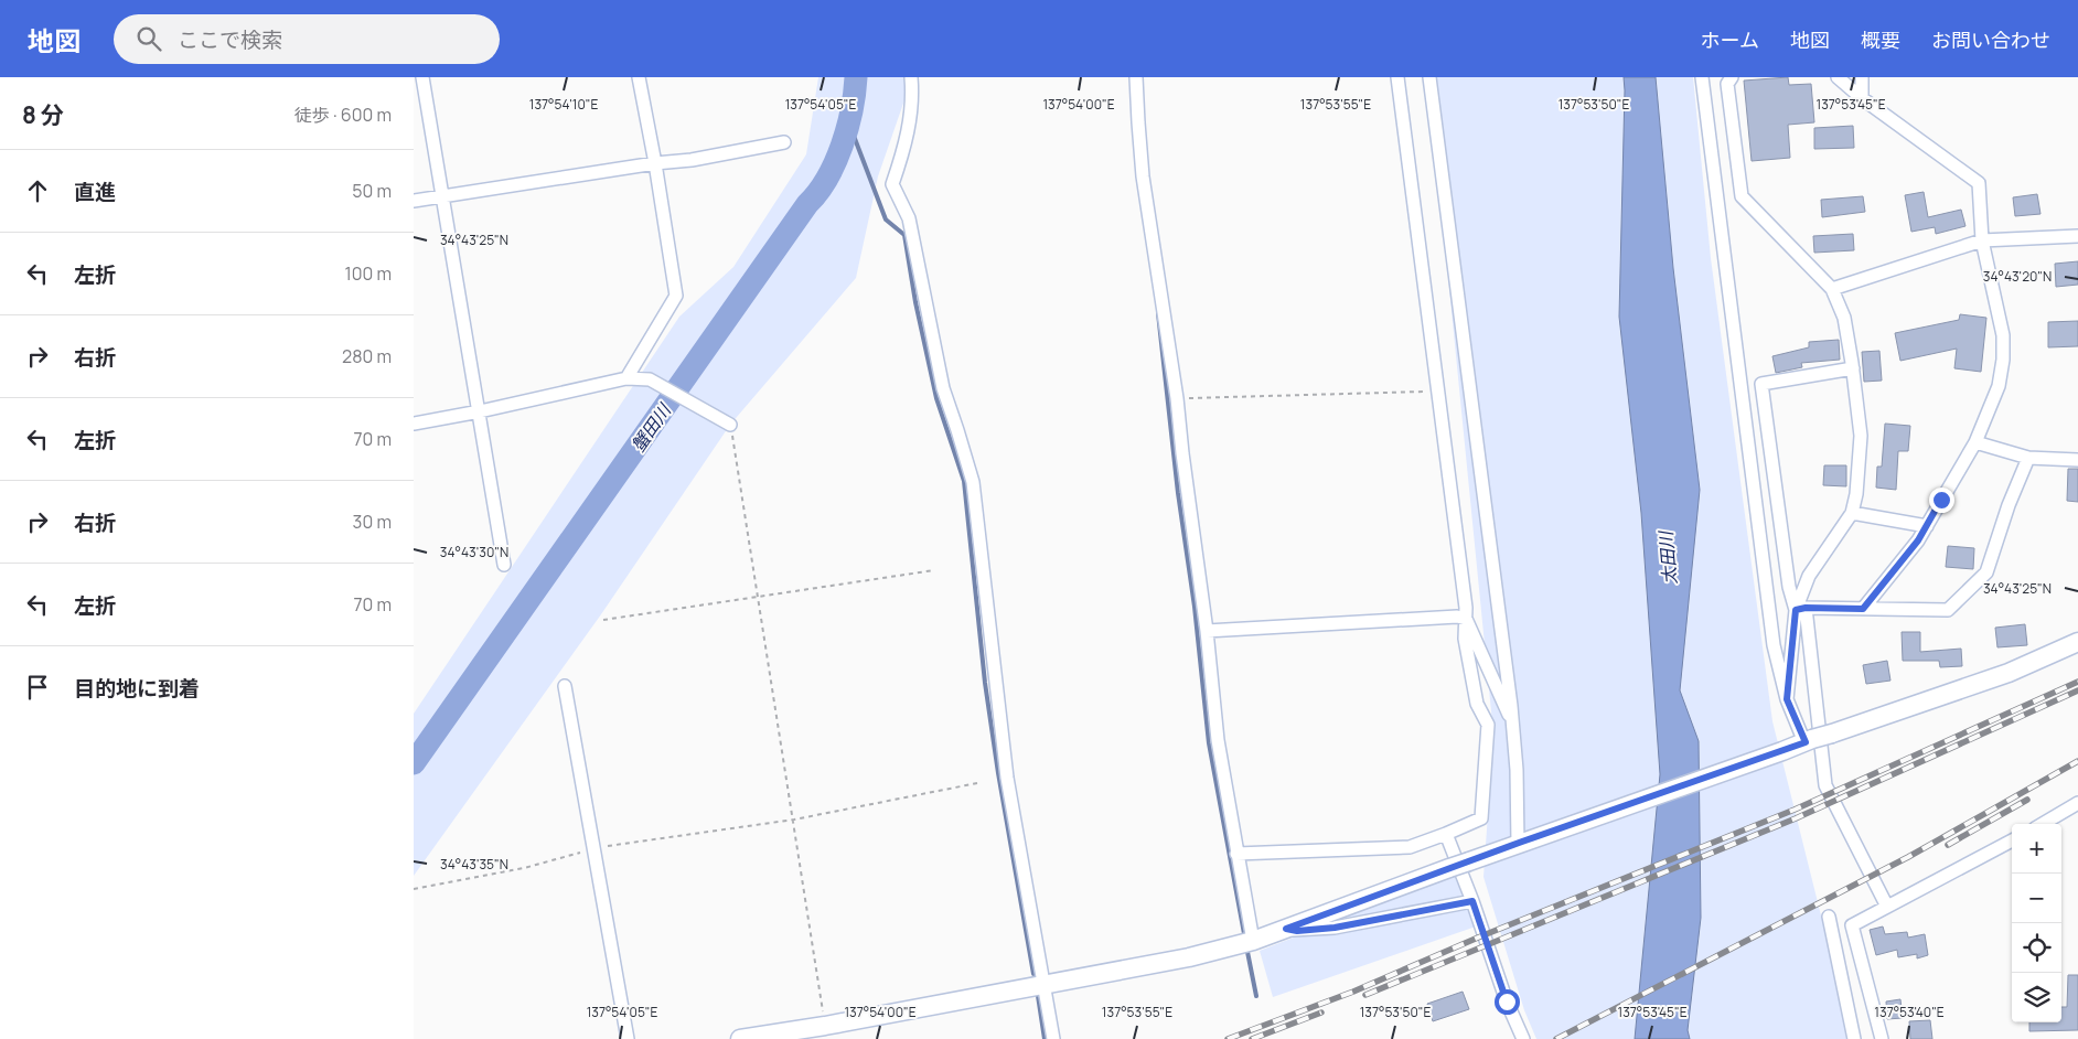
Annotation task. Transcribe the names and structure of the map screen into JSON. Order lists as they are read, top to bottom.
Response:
{
  "water": ["蟹田川", "太田川"],
  "page": {
    "header": "地図",
    "search": "ここで検索",
    "nav": [
      "ホーム",
      "地図",
      "概要",
      "お問い合わせ"
    ],
    "heading": ["8 分", "徒歩 · 600 m"],
    "list": [
      ["直進", "50 m"],
      ["左折", "100 m"],
      ["右折", "280 m"],
      ["左折", "70 m"],
      ["右折", "30 m"],
      ["左折", "70 m"],
      "目的地に到着"
    ],
    "map_buttons": ["+", "−"]
  },
  "coordinates": [
    "137°54'10\"E",
    "137°54'05\"E",
    "137°54'00\"E",
    "137°53'55\"E",
    "137°53'50\"E",
    "137°53'45\"E",
    "34°43'25\"N",
    "34°43'20\"N",
    "34°43'30\"N",
    "34°43'35\"N",
    "137°53'40\"E"
  ]
}
